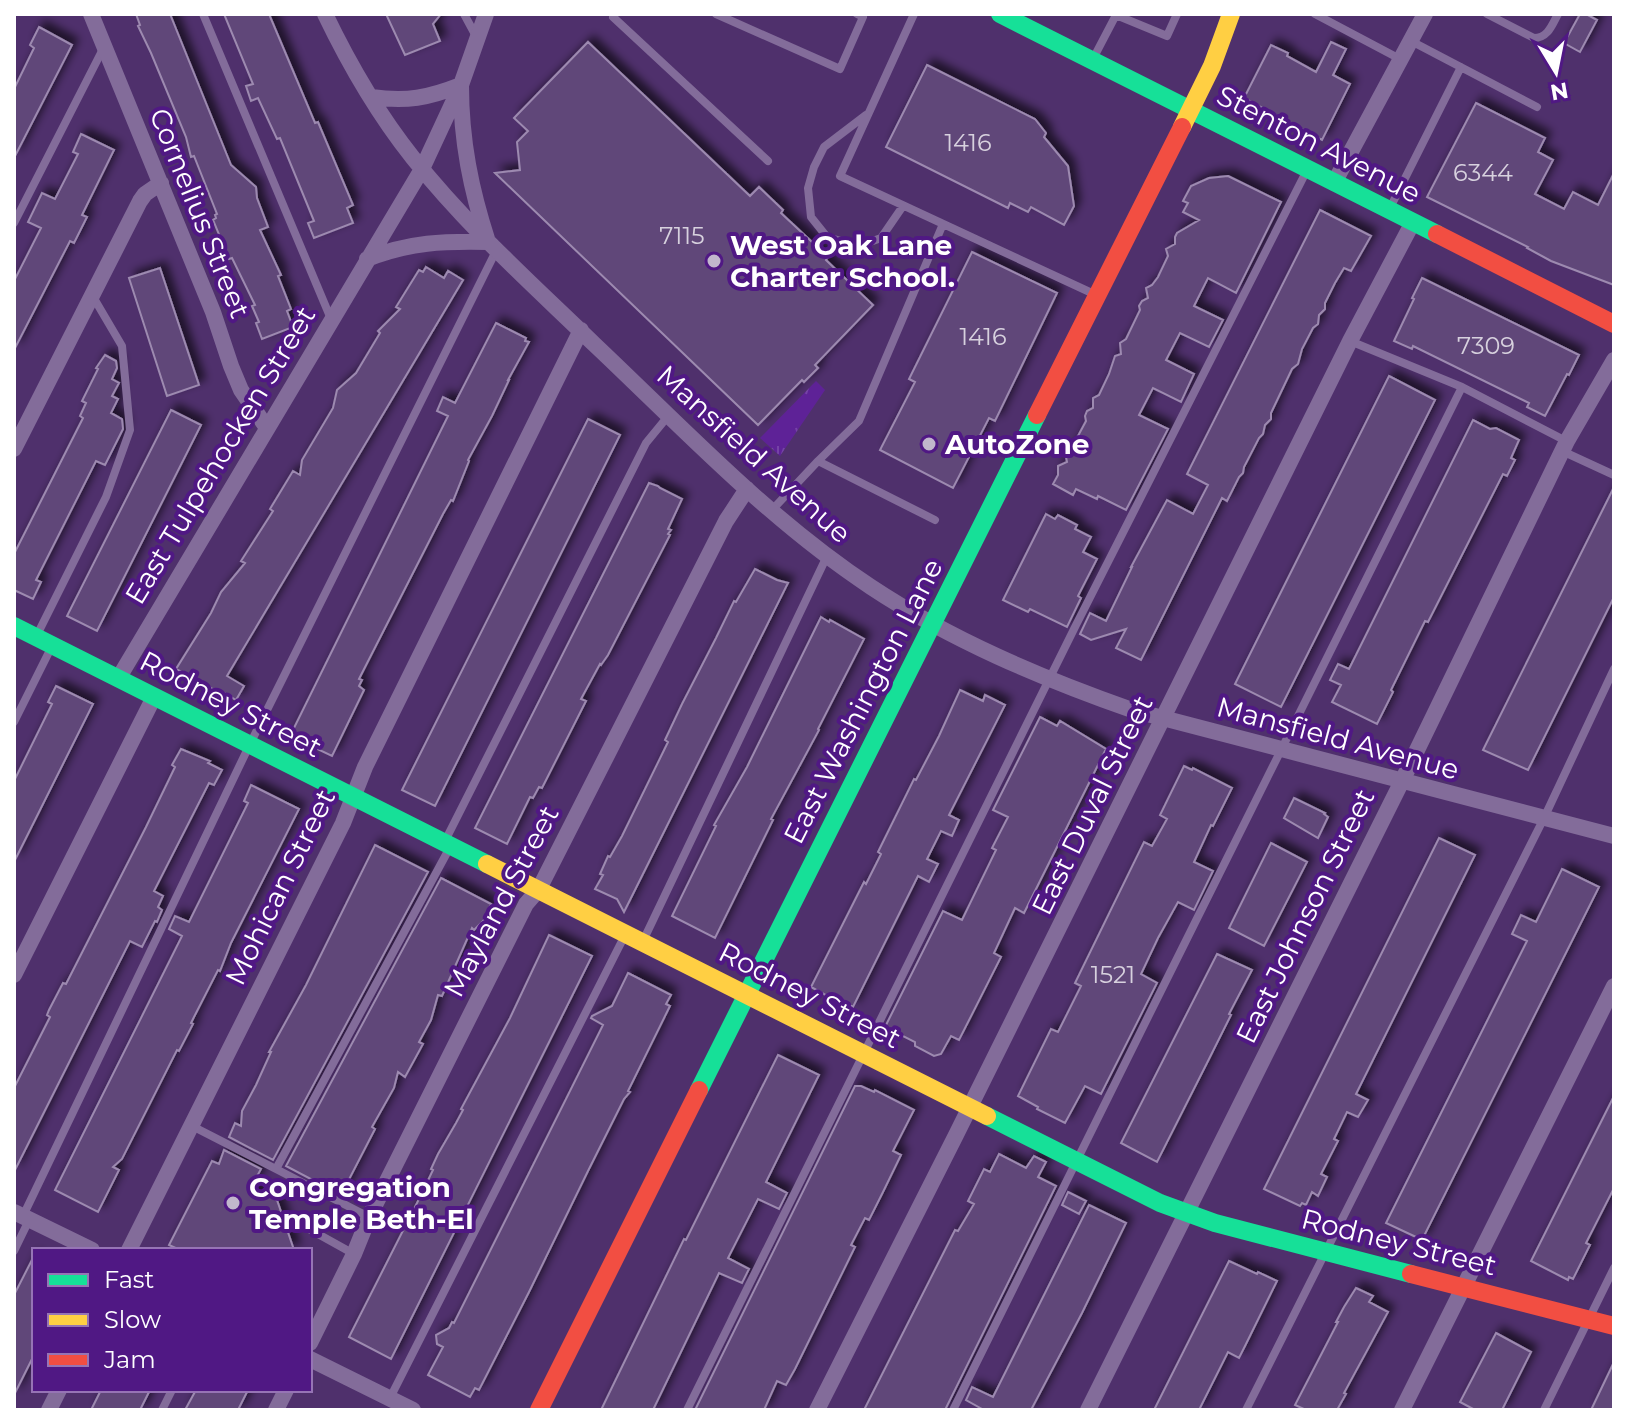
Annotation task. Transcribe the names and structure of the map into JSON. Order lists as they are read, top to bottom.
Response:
{
  "streets": {
    "main road": ["Stenton Avenue", "East Washington Lane", "Rodney Street"],
    "street": [
      "Cornelius Street",
      "Mansfield Avenue",
      "East Tulpehocken Street",
      "East Duval Street",
      "Mohican Street",
      "Mayland Street",
      "East Johnson Street"
    ]
  },
  "crossings": [
    ["Stenton Avenue", "East Washington Lane"],
    ["Stenton Avenue", "East Duval Street"],
    ["Cornelius Street", "East Tulpehocken Street"],
    ["Mansfield Avenue", "East Tulpehocken Street"],
    ["Mansfield Avenue", "East Washington Lane"],
    ["Mansfield Avenue", "East Duval Street"],
    ["Mansfield Avenue", "Mohican Street"],
    ["Mansfield Avenue", "Mayland Street"],
    ["Mansfield Avenue", "East Johnson Street"],
    ["East Tulpehocken Street", "Rodney Street"],
    ["East Washington Lane", "Rodney Street"],
    ["Rodney Street", "East Duval Street"],
    ["Rodney Street", "Mohican Street"],
    ["Rodney Street", "Mayland Street"],
    ["Rodney Street", "East Johnson Street"]
  ],
  "places": ["West Oak Lane Charter School.", "AutoZone", "Congregation Temple Beth-El"],
  "house_numbers": [
    "1416",
    "6344",
    "7115",
    "1416",
    "7309",
    "1521"
  ],
  "legend": ["Fast", "Slow", "Jam"],
  "north": "bottom"
}
